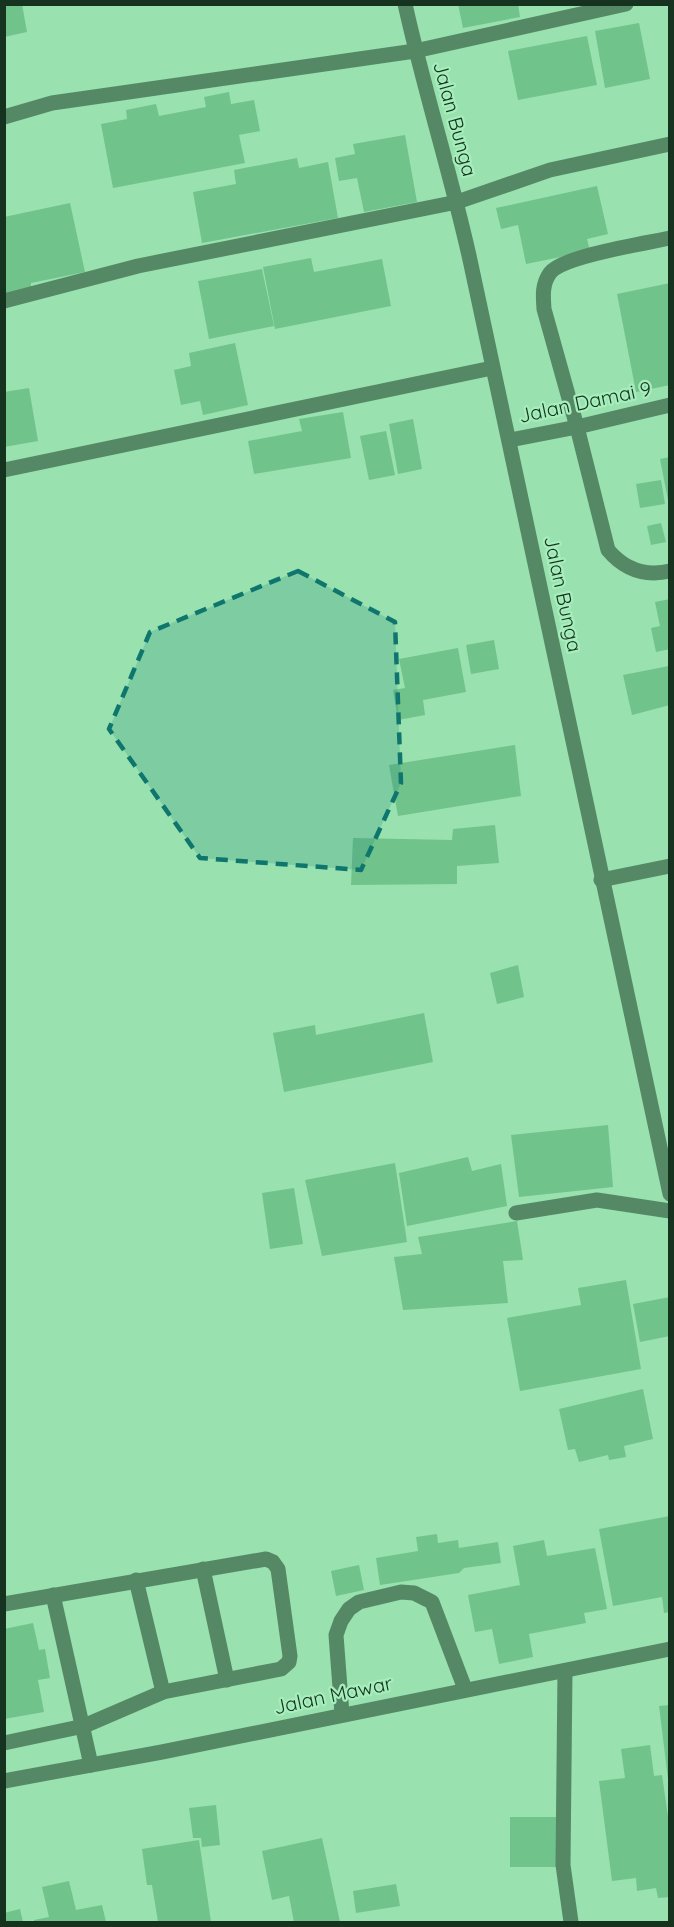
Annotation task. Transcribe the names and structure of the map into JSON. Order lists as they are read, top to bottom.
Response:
{
  "streets": {
    "street": ["Jalan Bunga", "Jalan Damai 9", "Jalan Mawar"]
  },
  "crossings": [
    ["Jalan Bunga", "Jalan Damai 9"]
  ]
}
